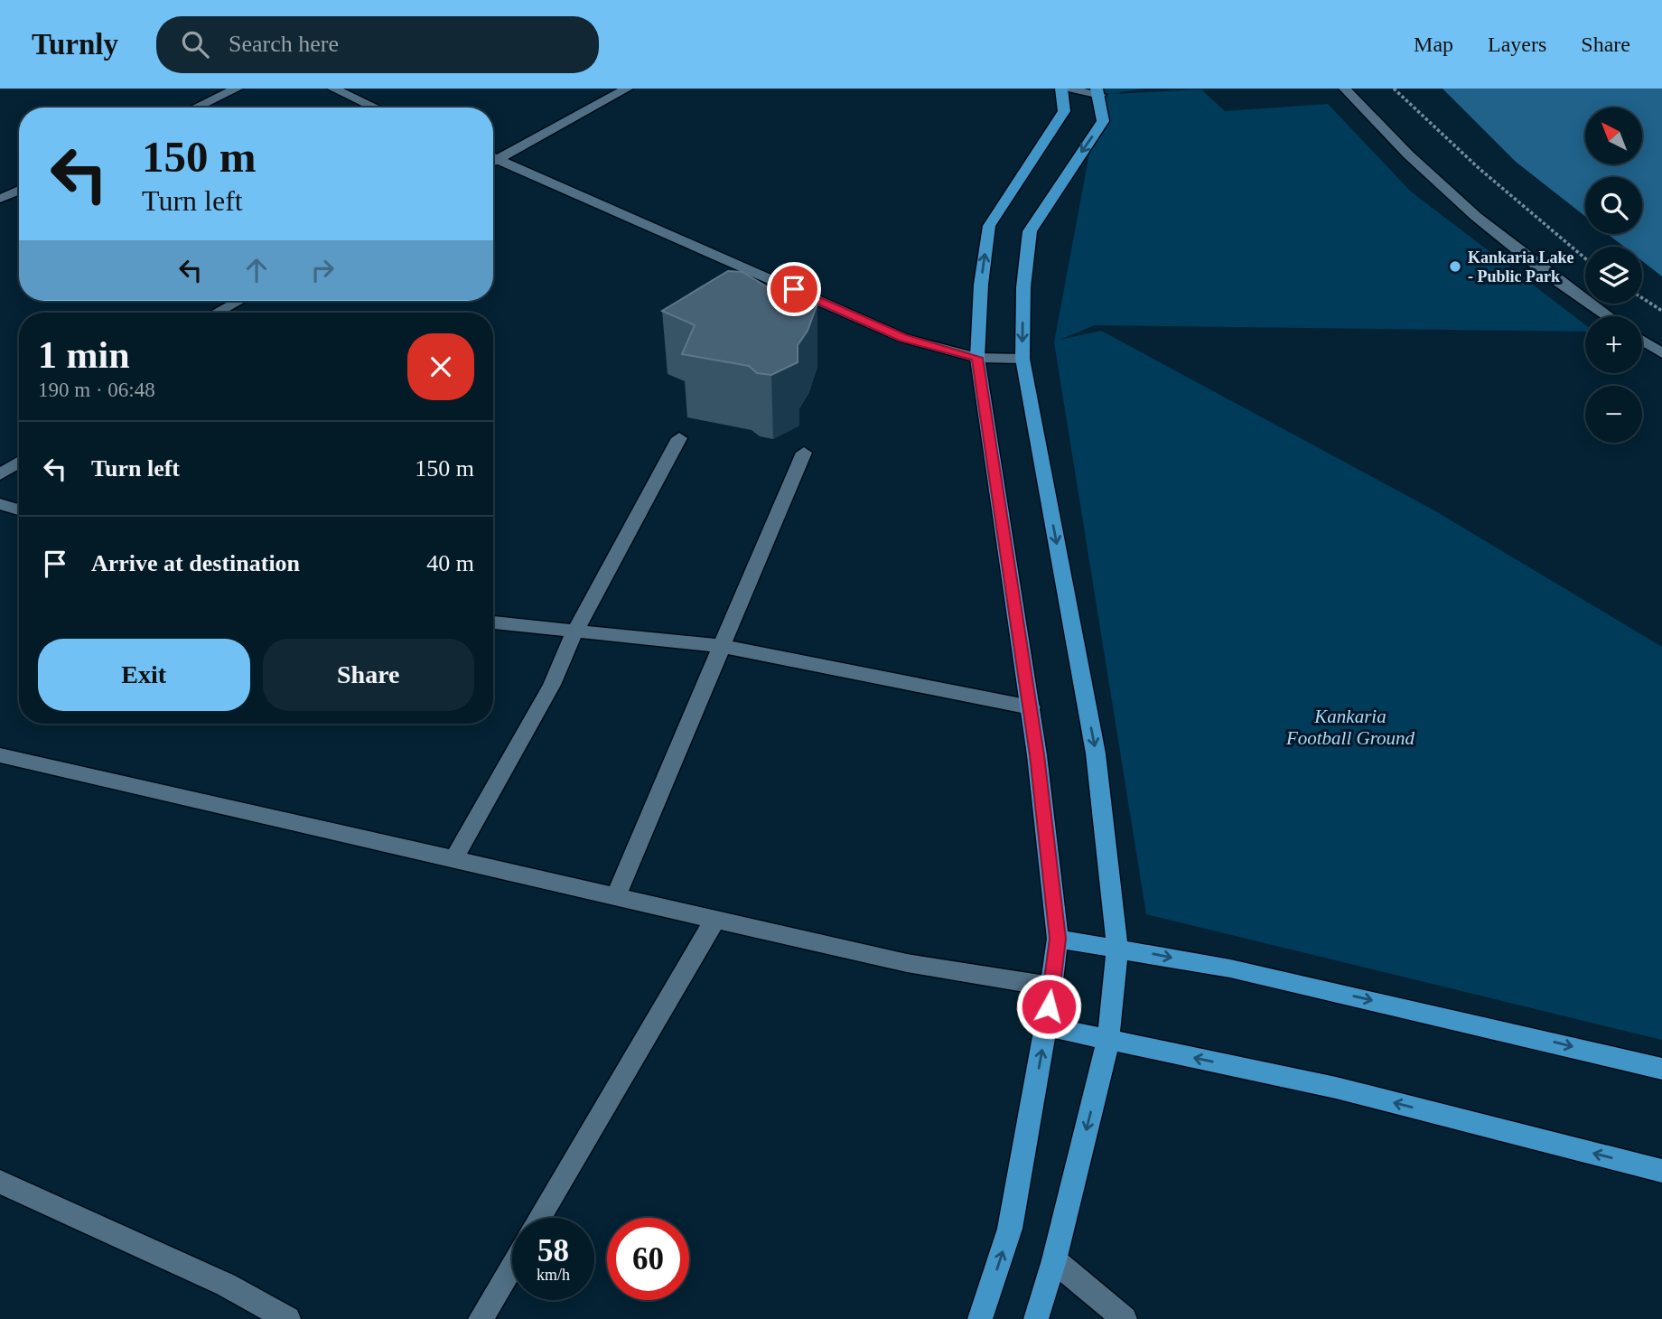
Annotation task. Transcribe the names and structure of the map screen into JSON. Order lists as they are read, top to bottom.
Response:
{
  "parks": ["Kankaria Football Ground"],
  "places": ["Kankaria Lake - Public Park"],
  "north": "top left",
  "page": {
    "header": "Turnly",
    "search": "Search here",
    "nav": ["Map", "Layers", "Share"],
    "map_buttons": ["+", "−"],
    "turn": ["150 m", "Turn left"],
    "heading": ["1 min", "190 m · 06:48"],
    "list": [
      {
        "name": "Turn left",
        "value": "150 m"
      },
      {
        "name": "Arrive at destination",
        "value": "40 m"
      }
    ],
    "buttons": ["Exit", "Share"],
    "speed": "58 km/h",
    "limit": "60"
  }
}
